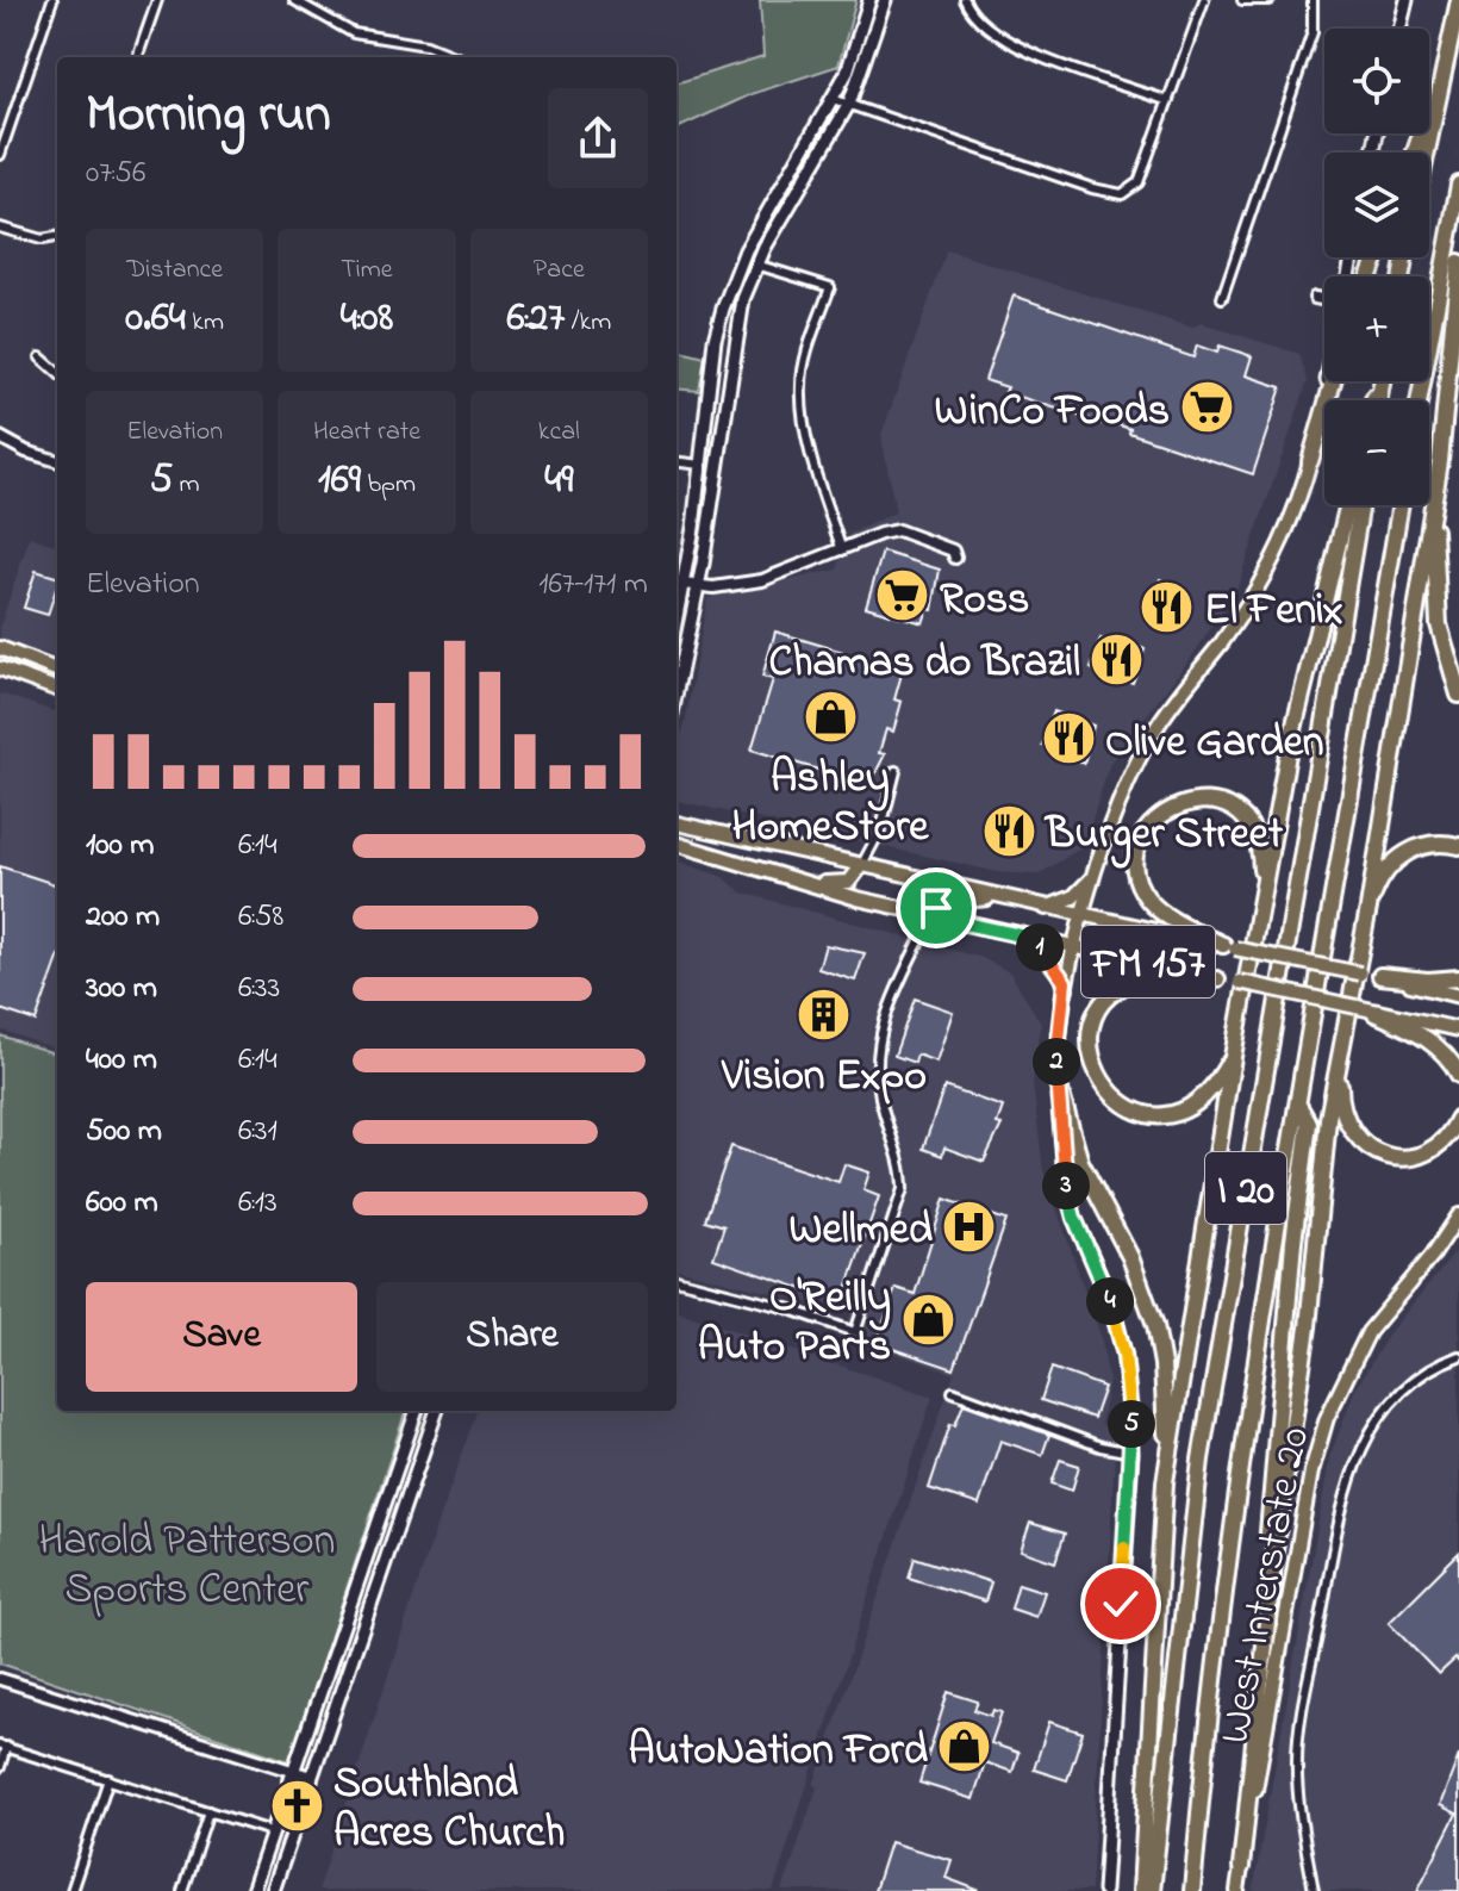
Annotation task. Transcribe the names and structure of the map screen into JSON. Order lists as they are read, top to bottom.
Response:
{
  "streets": {
    "highway": ["I 20"],
    "main road": ["FM 157", "West Interstate 20"]
  },
  "parks": ["Harold Patterson Sports Center"],
  "places": {
    "supermarket": ["WinCo Foods", "Ross"],
    "restaurant": [
      "El Fenix",
      "Chamas do Brazil",
      "Olive Garden",
      "Burger Street"
    ],
    "shop": ["Ashley HomeStore", "O'Reilly Auto Parts", "AutoNation Ford"],
    "building": ["Vision Expo"],
    "hospital": ["Wellmed"],
    "church": ["Southland Acres Church"]
  },
  "page": {
    "map_buttons": ["+", "−"],
    "heading": ["Morning run", "07:56"],
    "stats": [
      ["Distance", "0.64 km"],
      ["Time", "4:08"],
      ["Pace", "6:27 /km"],
      ["Elevation", "5 m"],
      ["Heart rate", "169 bpm"],
      ["kcal", "49"]
    ],
    "chart": ["Elevation", "167–171 m"],
    "list": [
      {
        "name": "100 m",
        "note": "6:14"
      },
      {
        "name": "200 m",
        "note": "6:58"
      },
      {
        "name": "300 m",
        "note": "6:33"
      },
      {
        "name": "400 m",
        "note": "6:14"
      },
      {
        "name": "500 m",
        "note": "6:31"
      },
      {
        "name": "600 m",
        "note": "6:13"
      }
    ],
    "pins": [
      "1",
      "2",
      "3",
      "4",
      "5"
    ],
    "buttons": ["Save", "Share"]
  }
}
